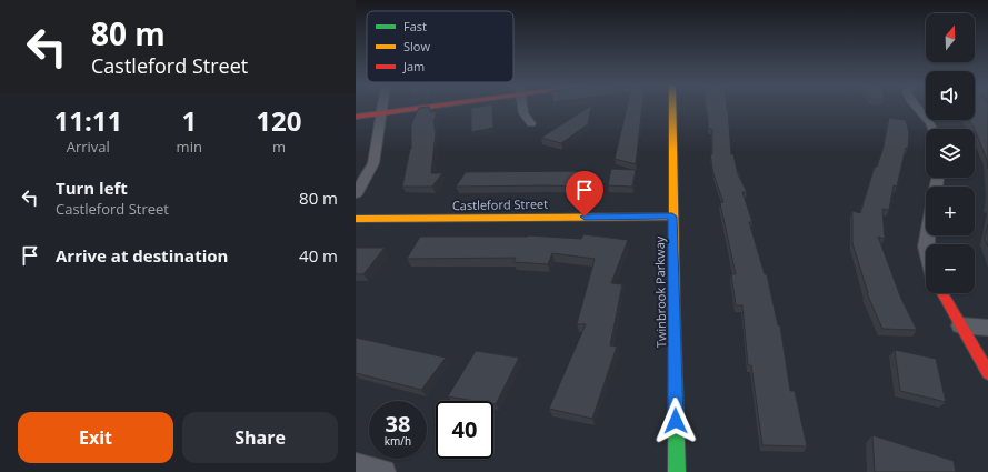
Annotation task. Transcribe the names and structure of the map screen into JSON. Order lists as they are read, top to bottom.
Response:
{
  "streets": {
    "street": ["Castleford Street", "Twinbrook Parkway"]
  },
  "crossings": [
    ["Castleford Street", "Twinbrook Parkway"]
  ],
  "legend": ["Fast", "Slow", "Jam"],
  "north": "top",
  "page": {
    "turn": ["80 m", "Castleford Street"],
    "map_buttons": ["+", "−"],
    "eta": [
      "11:11",
      "Arrival",
      "1",
      "min",
      "120",
      "m"
    ],
    "list": [
      {
        "name": "Turn left",
        "note": "Castleford Street",
        "value": "80 m"
      },
      {
        "name": "Arrive at destination",
        "value": "40 m"
      }
    ],
    "speed": "38 km/h",
    "limit": "40",
    "buttons": ["Exit", "Share"]
  }
}
